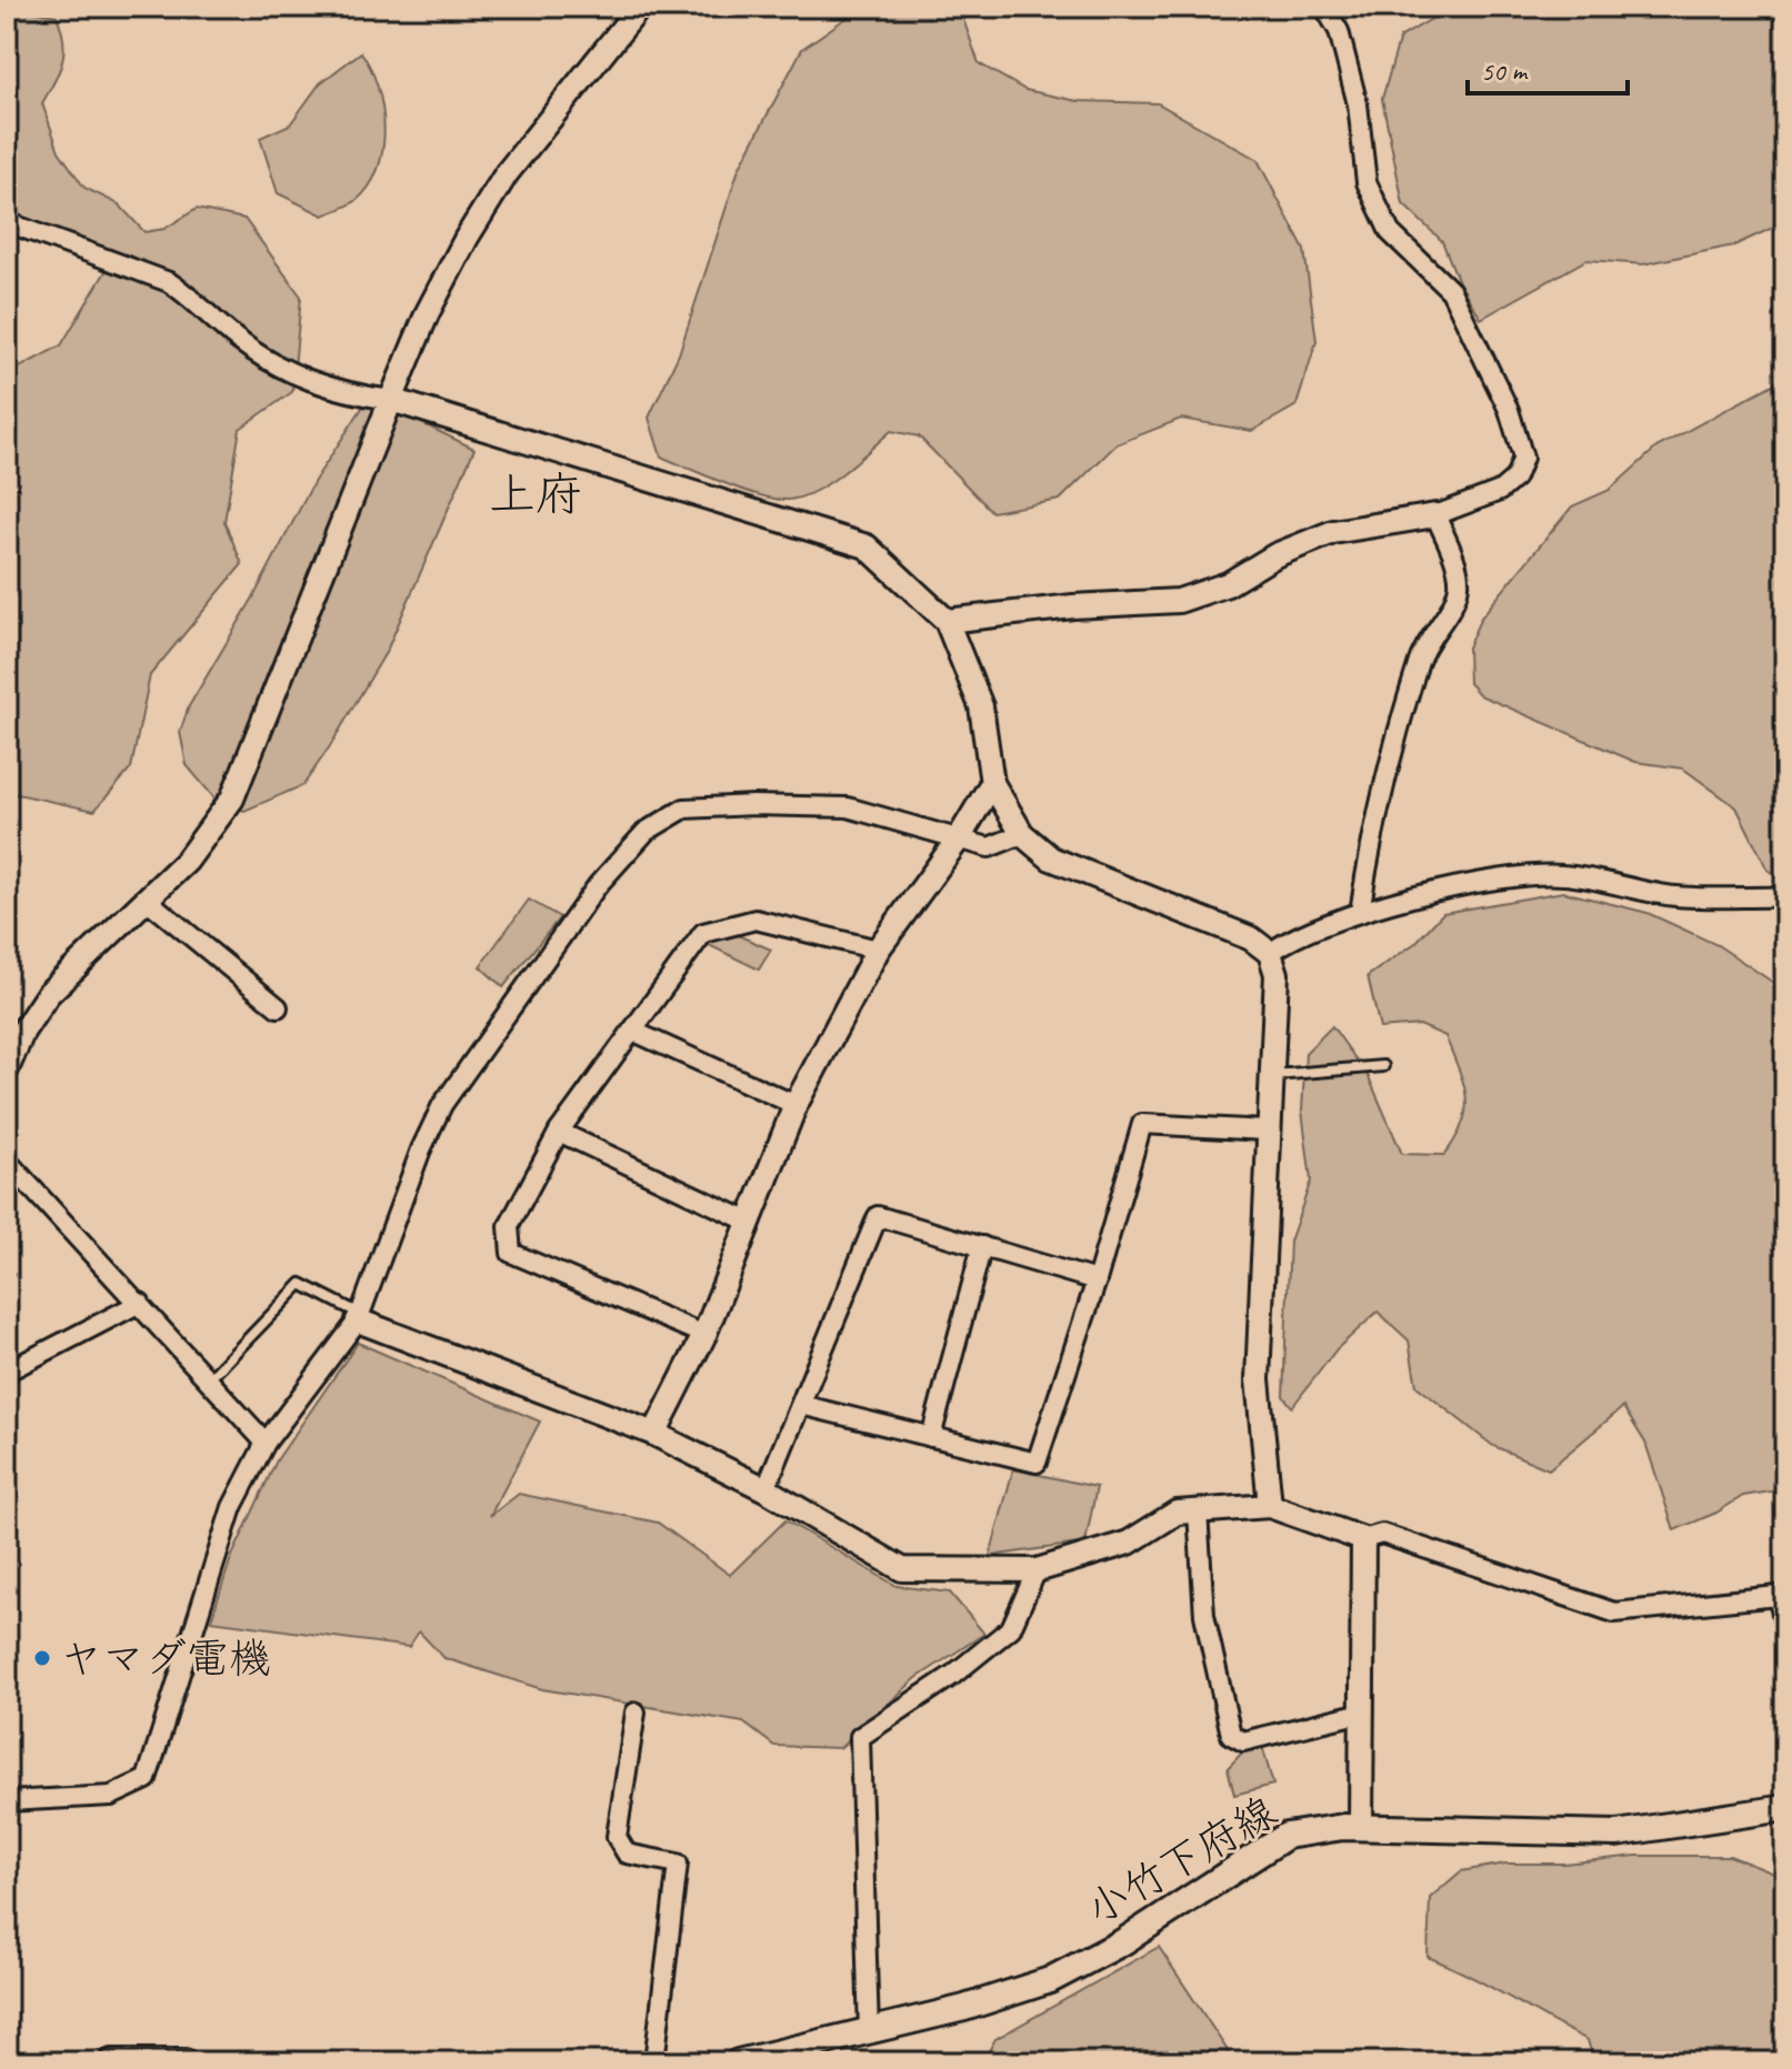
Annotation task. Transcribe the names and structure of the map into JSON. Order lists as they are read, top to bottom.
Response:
{
  "streets": {
    "main road": ["小竹下府線"]
  },
  "districts": ["上府"],
  "places": ["ヤマダ電機"],
  "scale_bar": "50 m"
}
